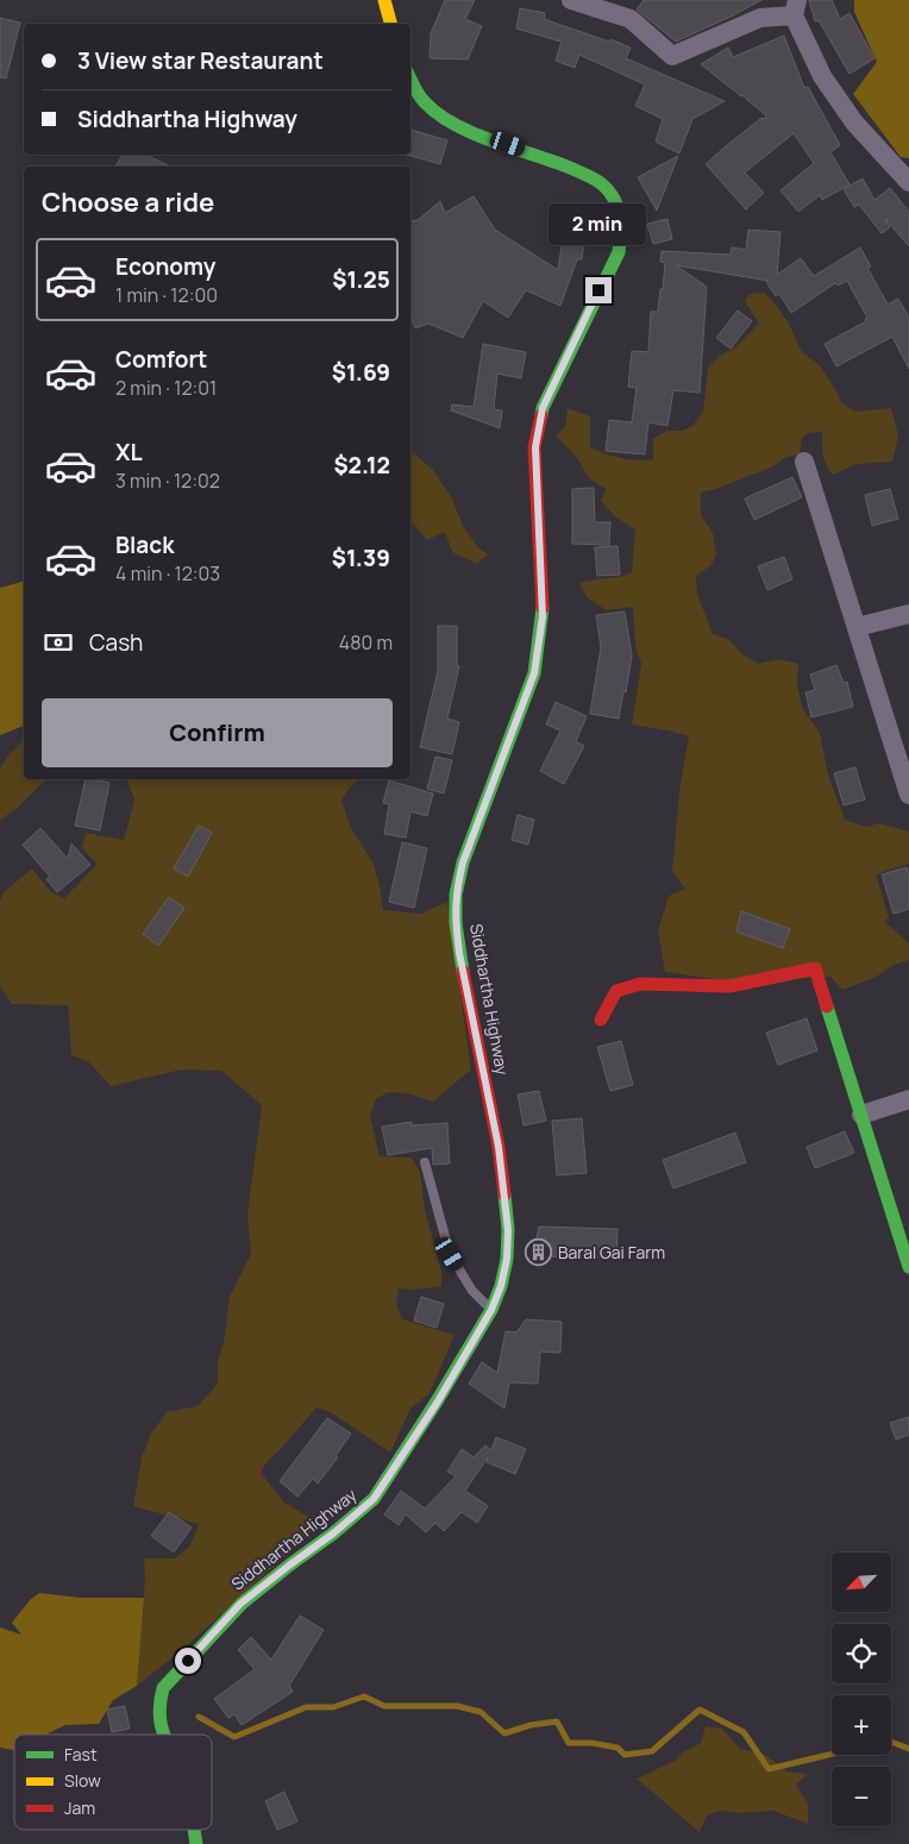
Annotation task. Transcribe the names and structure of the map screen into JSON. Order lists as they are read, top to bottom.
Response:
{
  "streets": {
    "main road": ["Siddhartha Highway"]
  },
  "places": {
    "building": ["Baral Gai Farm"]
  },
  "legend": ["Fast", "Slow", "Jam"],
  "north": "bottom left",
  "page": {
    "banner": ["3 View star Restaurant", "Siddhartha Highway"],
    "heading": "Choose a ride",
    "bubble": "2 min",
    "list": [
      {
        "name": "Economy",
        "note": "1 min · 12:00",
        "value": "$1.25"
      },
      {
        "name": "Comfort",
        "note": "2 min · 12:01",
        "value": "$1.69"
      },
      {
        "name": "XL",
        "note": "3 min · 12:02",
        "value": "$2.12"
      },
      {
        "name": "Black",
        "note": "4 min · 12:03",
        "value": "$1.39"
      }
    ],
    "pay": ["Cash", "480 m"],
    "buttons": "Confirm",
    "map_buttons": ["+", "−"]
  }
}
